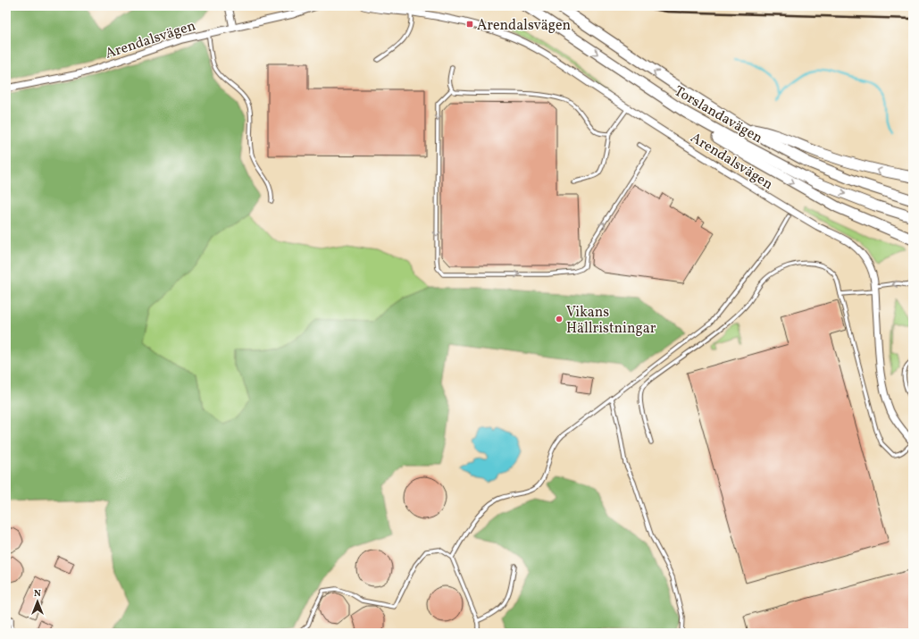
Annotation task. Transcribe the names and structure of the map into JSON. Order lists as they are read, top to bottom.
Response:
{
  "streets": {
    "main road": ["Torslandavägen"],
    "street": ["Arendalsvägen"]
  },
  "places": {
    "transit": ["Arendalsvägen"],
    "other": ["Vikans Hällristningar"]
  },
  "north": "top"
}
